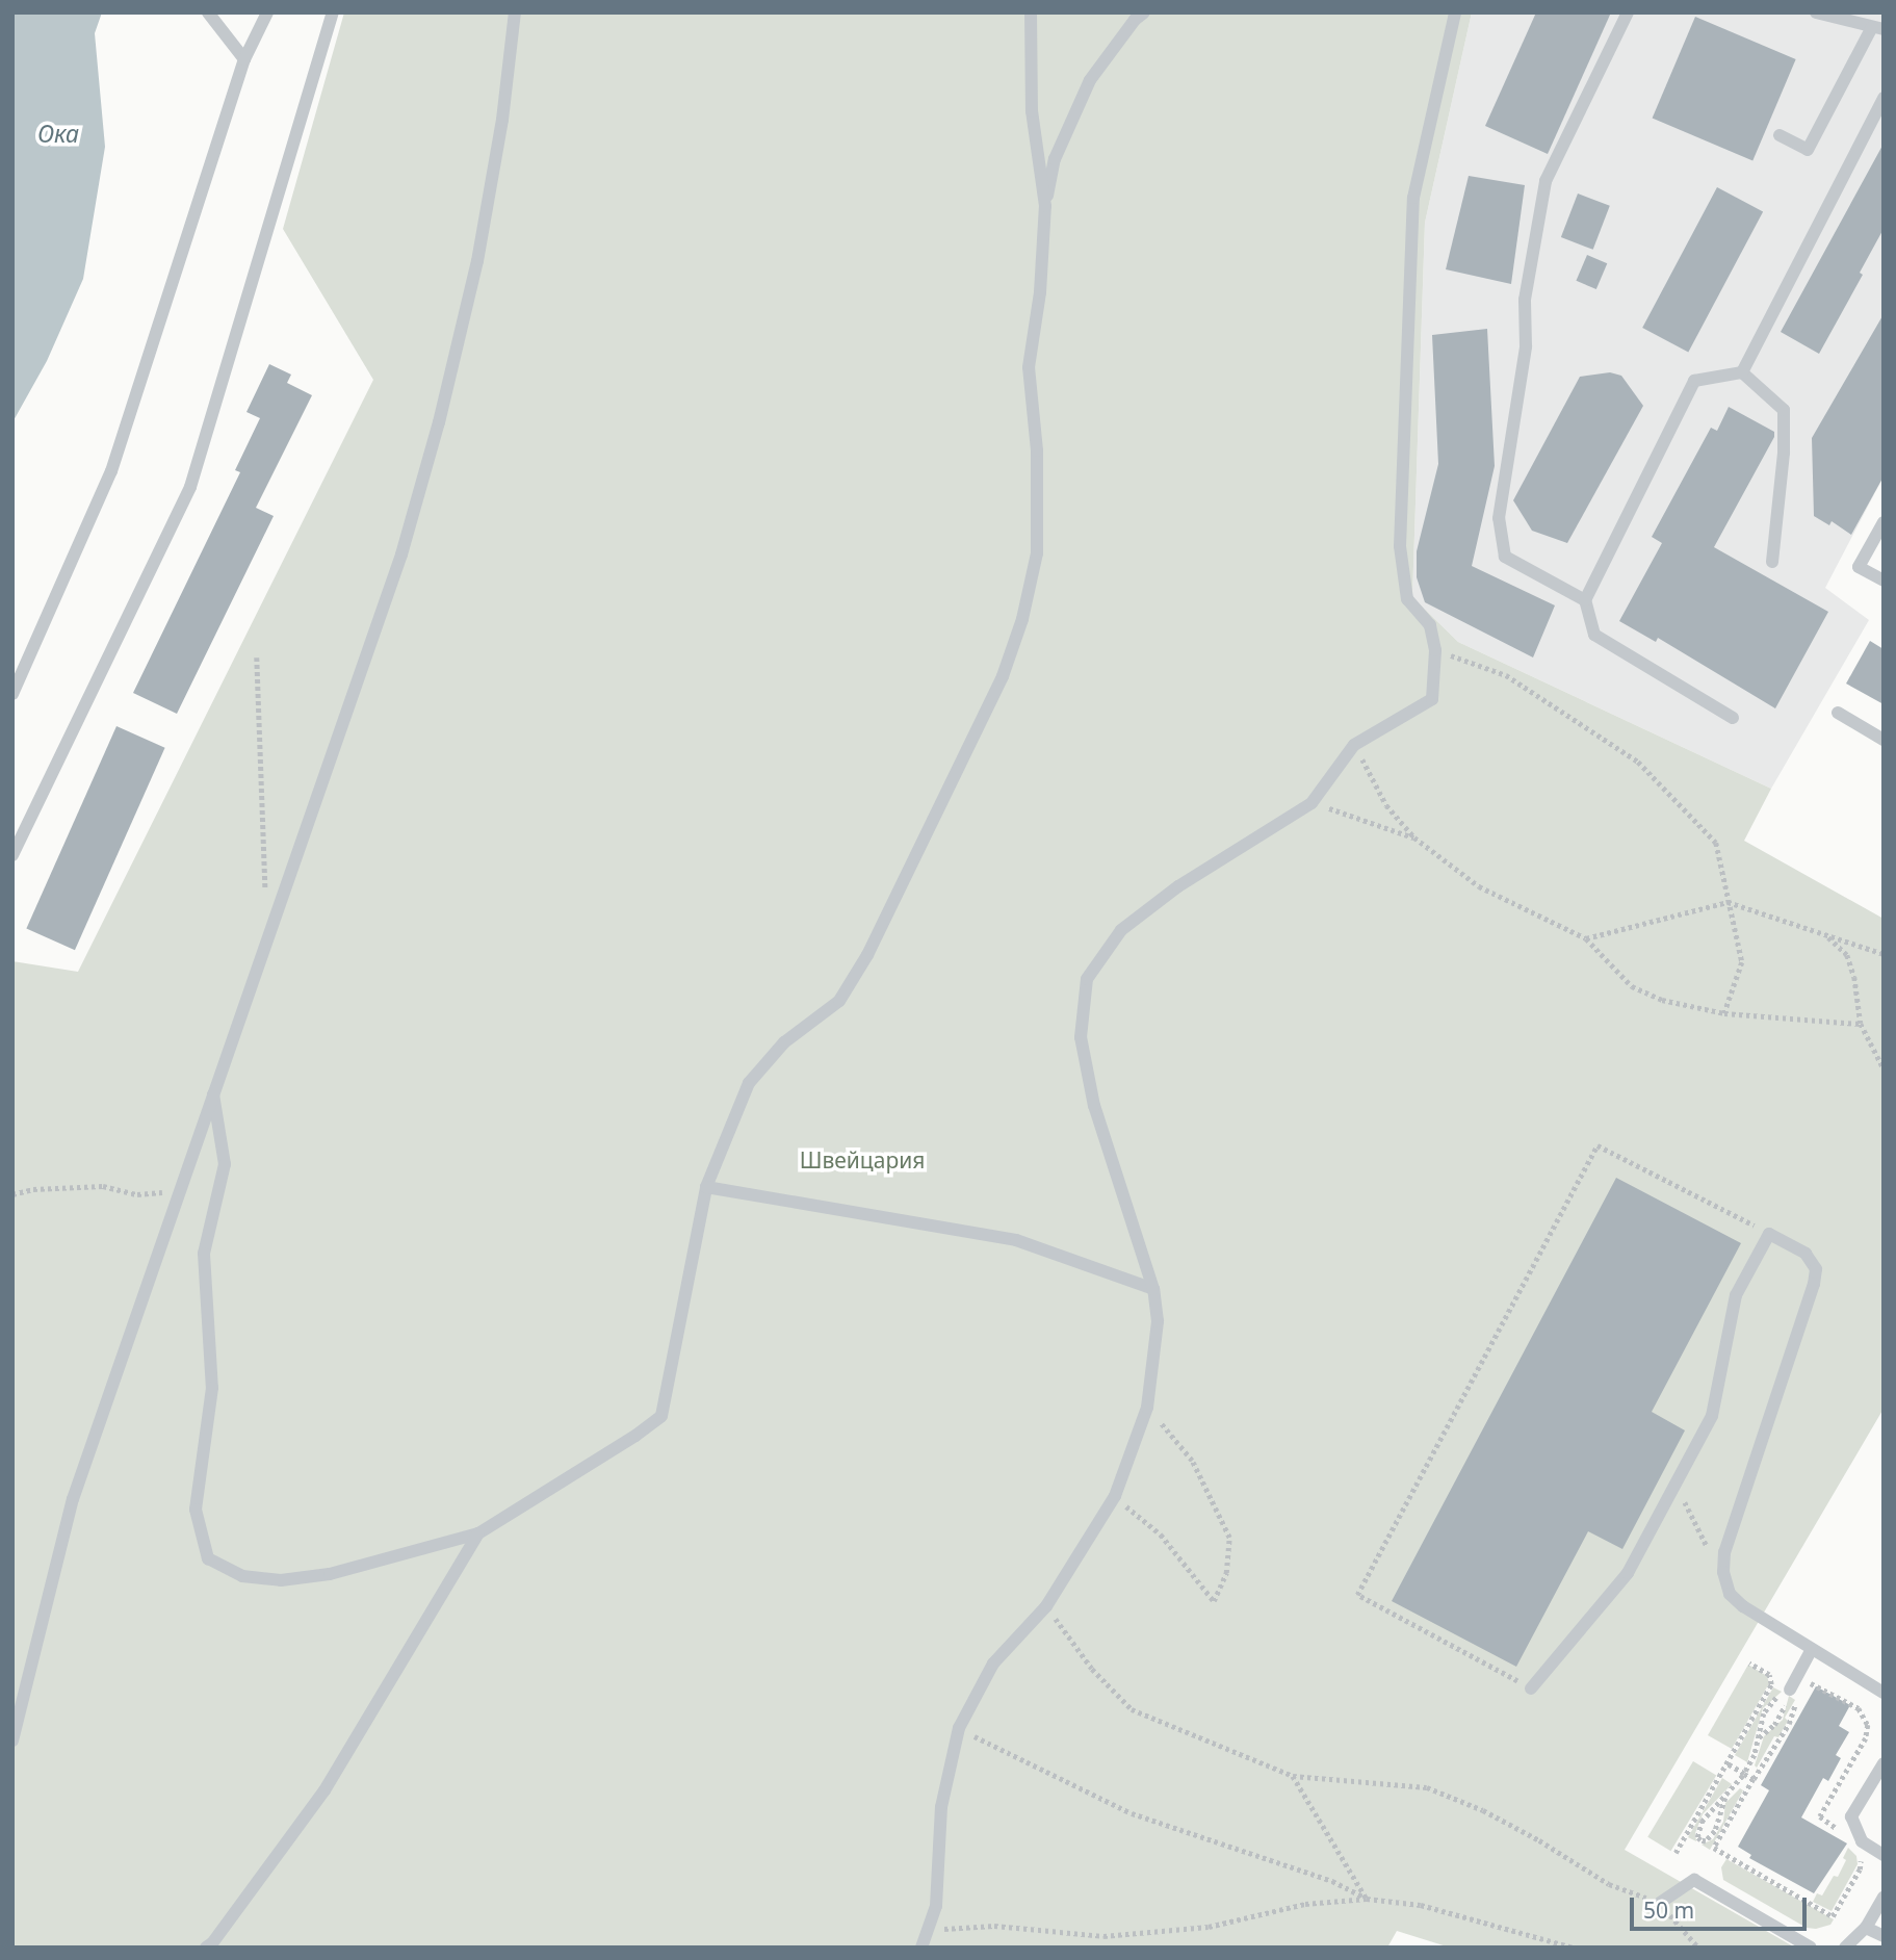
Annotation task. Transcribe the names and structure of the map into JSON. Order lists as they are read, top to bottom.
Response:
{
  "water": ["Ока"],
  "parks": ["Швейцария"],
  "scale_bar": "50 m"
}
